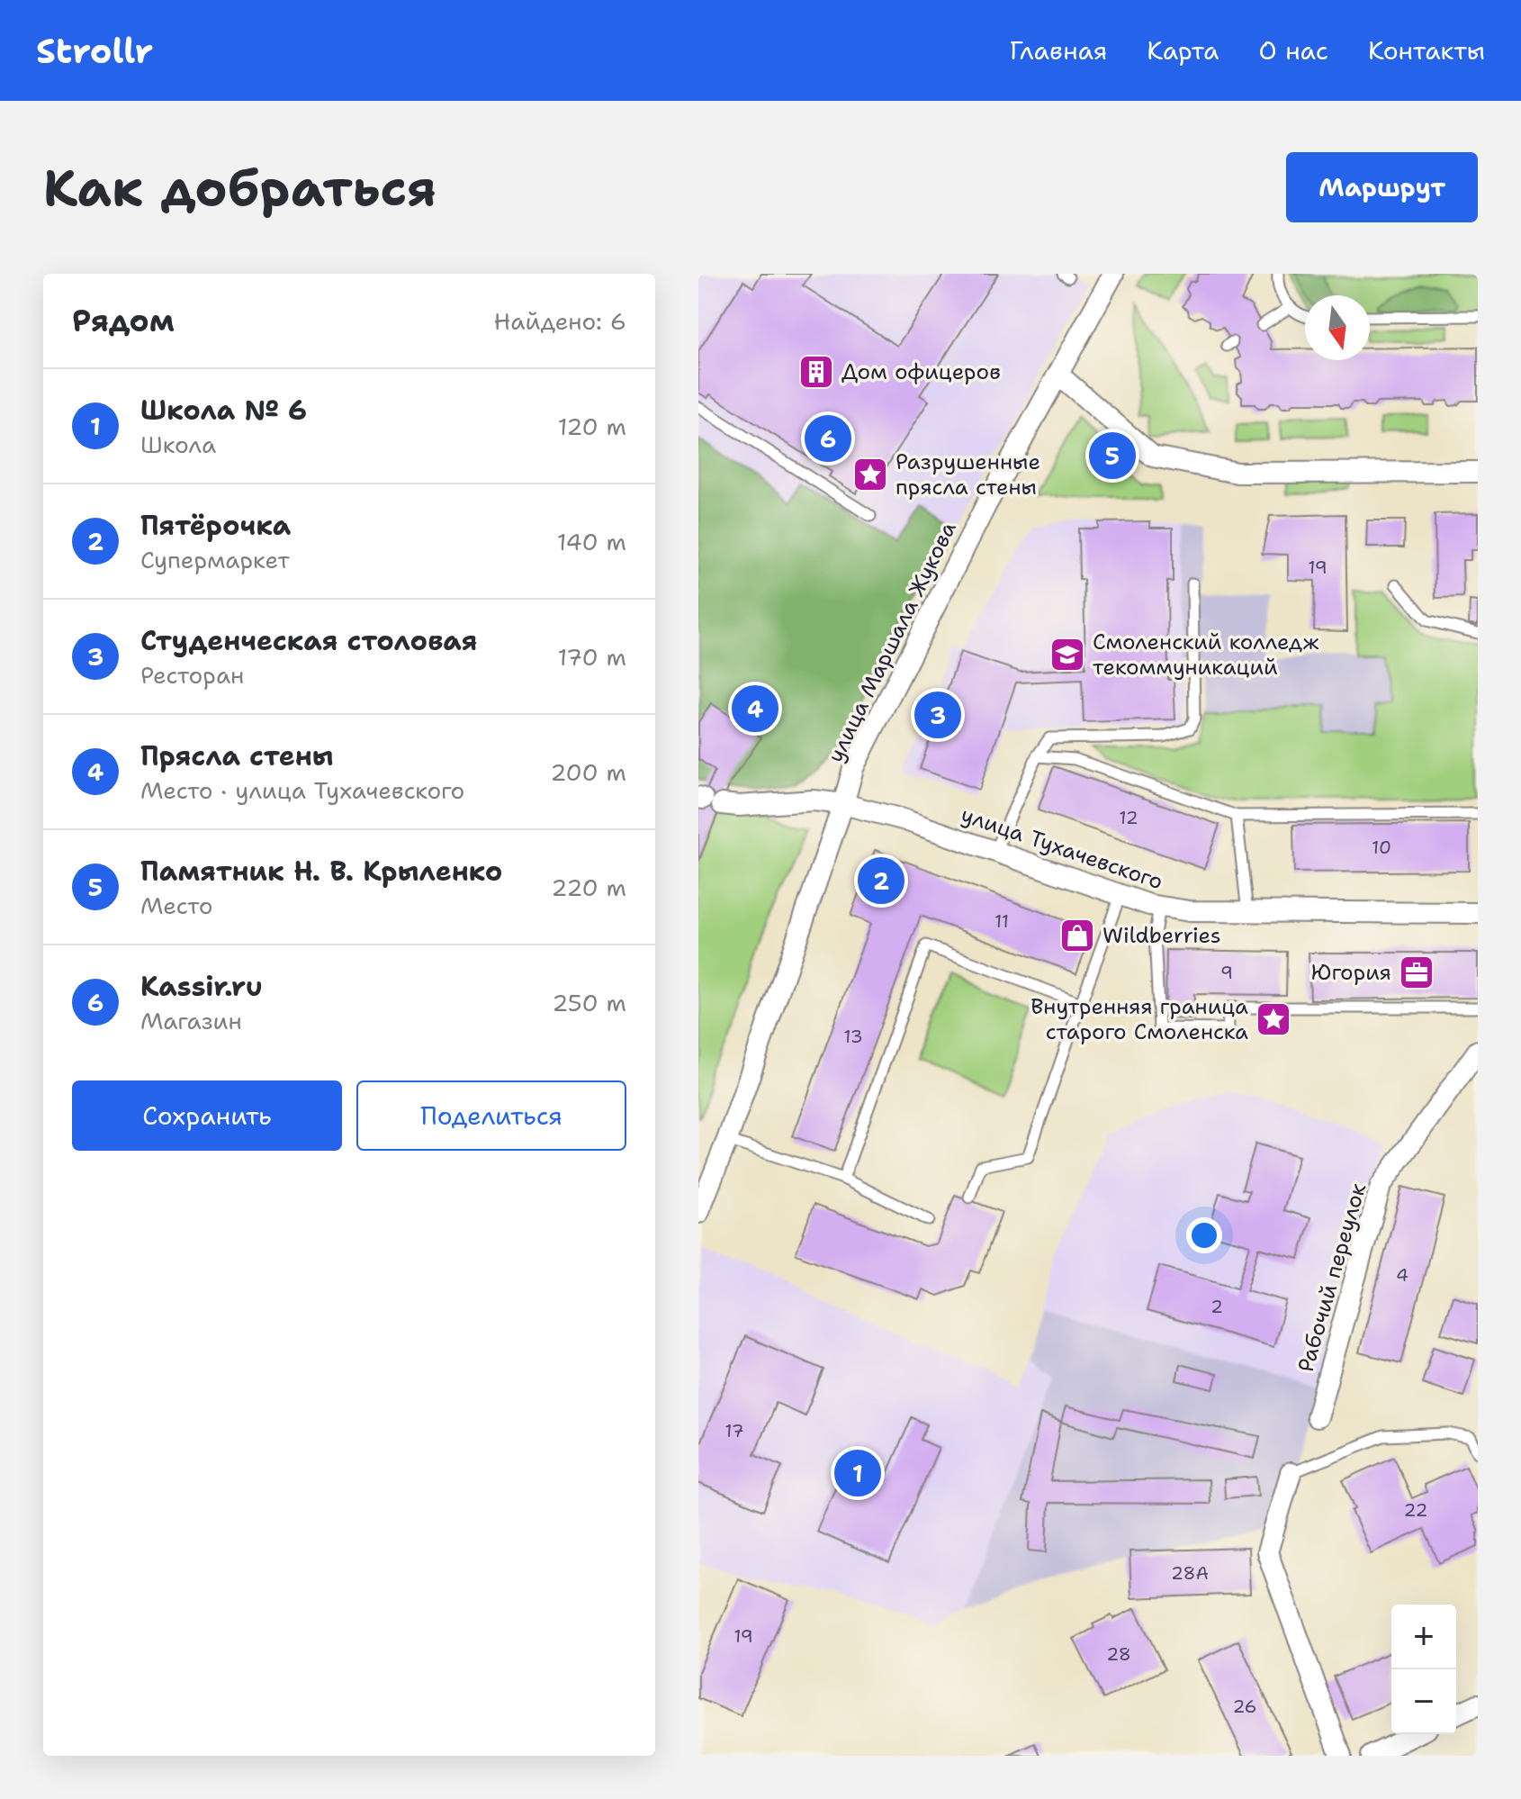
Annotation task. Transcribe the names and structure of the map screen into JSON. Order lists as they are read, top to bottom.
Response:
{
  "streets": {
    "street": ["улица Маршала Жукова", "улица Тухачевского", "Рабочий переулок"]
  },
  "crossings": [
    ["улица Маршала Жукова", "улица Тухачевского"]
  ],
  "places": {
    "building": ["Дом офицеров"],
    "place": ["Разрушенные прясла стены", "Внутренняя граница старого Смоленска"],
    "school or university": ["Смоленский колледж текоммуникаций"],
    "shop": ["Wildberries"],
    "office": ["Югория"]
  },
  "house_numbers": [
    "19",
    "12",
    "10",
    "11",
    "9",
    "13",
    "4",
    "2",
    "17",
    "22",
    "28А",
    "19",
    "28",
    "26"
  ],
  "north": "bottom",
  "page": {
    "header": "Strollr",
    "nav": [
      "Главная",
      "Карта",
      "О нас",
      "Контакты"
    ],
    "buttons": [
      "Маршрут",
      ["Сохранить", "Поделиться"]
    ],
    "title": "Как добраться",
    "heading": ["Рядом", "Найдено: 6"],
    "list": [
      {
        "mark": "1",
        "name": "Школа № 6",
        "note": "Школа",
        "value": "120 m"
      },
      {
        "mark": "2",
        "name": "Пятёрочка",
        "note": "Супермаркет",
        "value": "140 m"
      },
      {
        "mark": "3",
        "name": "Студенческая столовая",
        "note": "Ресторан",
        "value": "170 m"
      },
      {
        "mark": "4",
        "name": "Прясла стены",
        "note": "Место · улица Тухачевского",
        "value": "200 m"
      },
      {
        "mark": "5",
        "name": "Памятник Н. В. Крыленко",
        "note": "Место",
        "value": "220 m"
      },
      {
        "mark": "6",
        "name": "Kassir.ru",
        "note": "Магазин",
        "value": "250 m"
      }
    ],
    "pins": [
      "6",
      "5",
      "4",
      "3",
      "2",
      "1"
    ],
    "map_buttons": ["+", "−"]
  }
}
